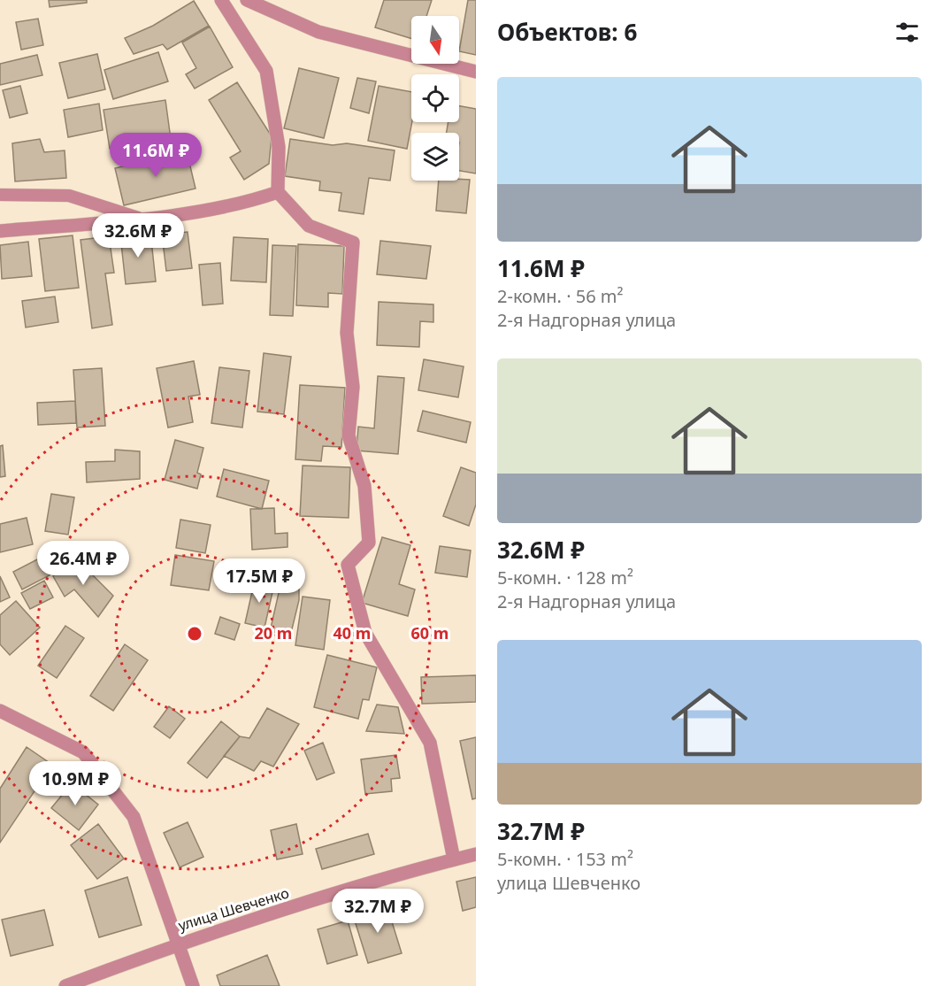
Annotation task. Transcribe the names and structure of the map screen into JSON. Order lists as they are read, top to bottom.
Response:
{
  "streets": {
    "street": ["улица Шевченко"]
  },
  "north": "bottom",
  "page": {
    "heading": "Объектов: 6",
    "list": [
      {
        "name": "11.6M ₽",
        "note": "2-комн. · 56 m² · 2-я Надгорная улица"
      },
      {
        "name": "32.6M ₽",
        "note": "5-комн. · 128 m² · 2-я Надгорная улица"
      },
      {
        "name": "32.7M ₽",
        "note": "5-комн. · 153 m² · улица Шевченко"
      }
    ],
    "price": [
      "11.6M ₽",
      "32.6M ₽",
      "26.4M ₽",
      "17.5M ₽",
      "10.9M ₽",
      "32.7M ₽"
    ]
  },
  "rings": ["20 m", "40 m", "60 m"]
}
